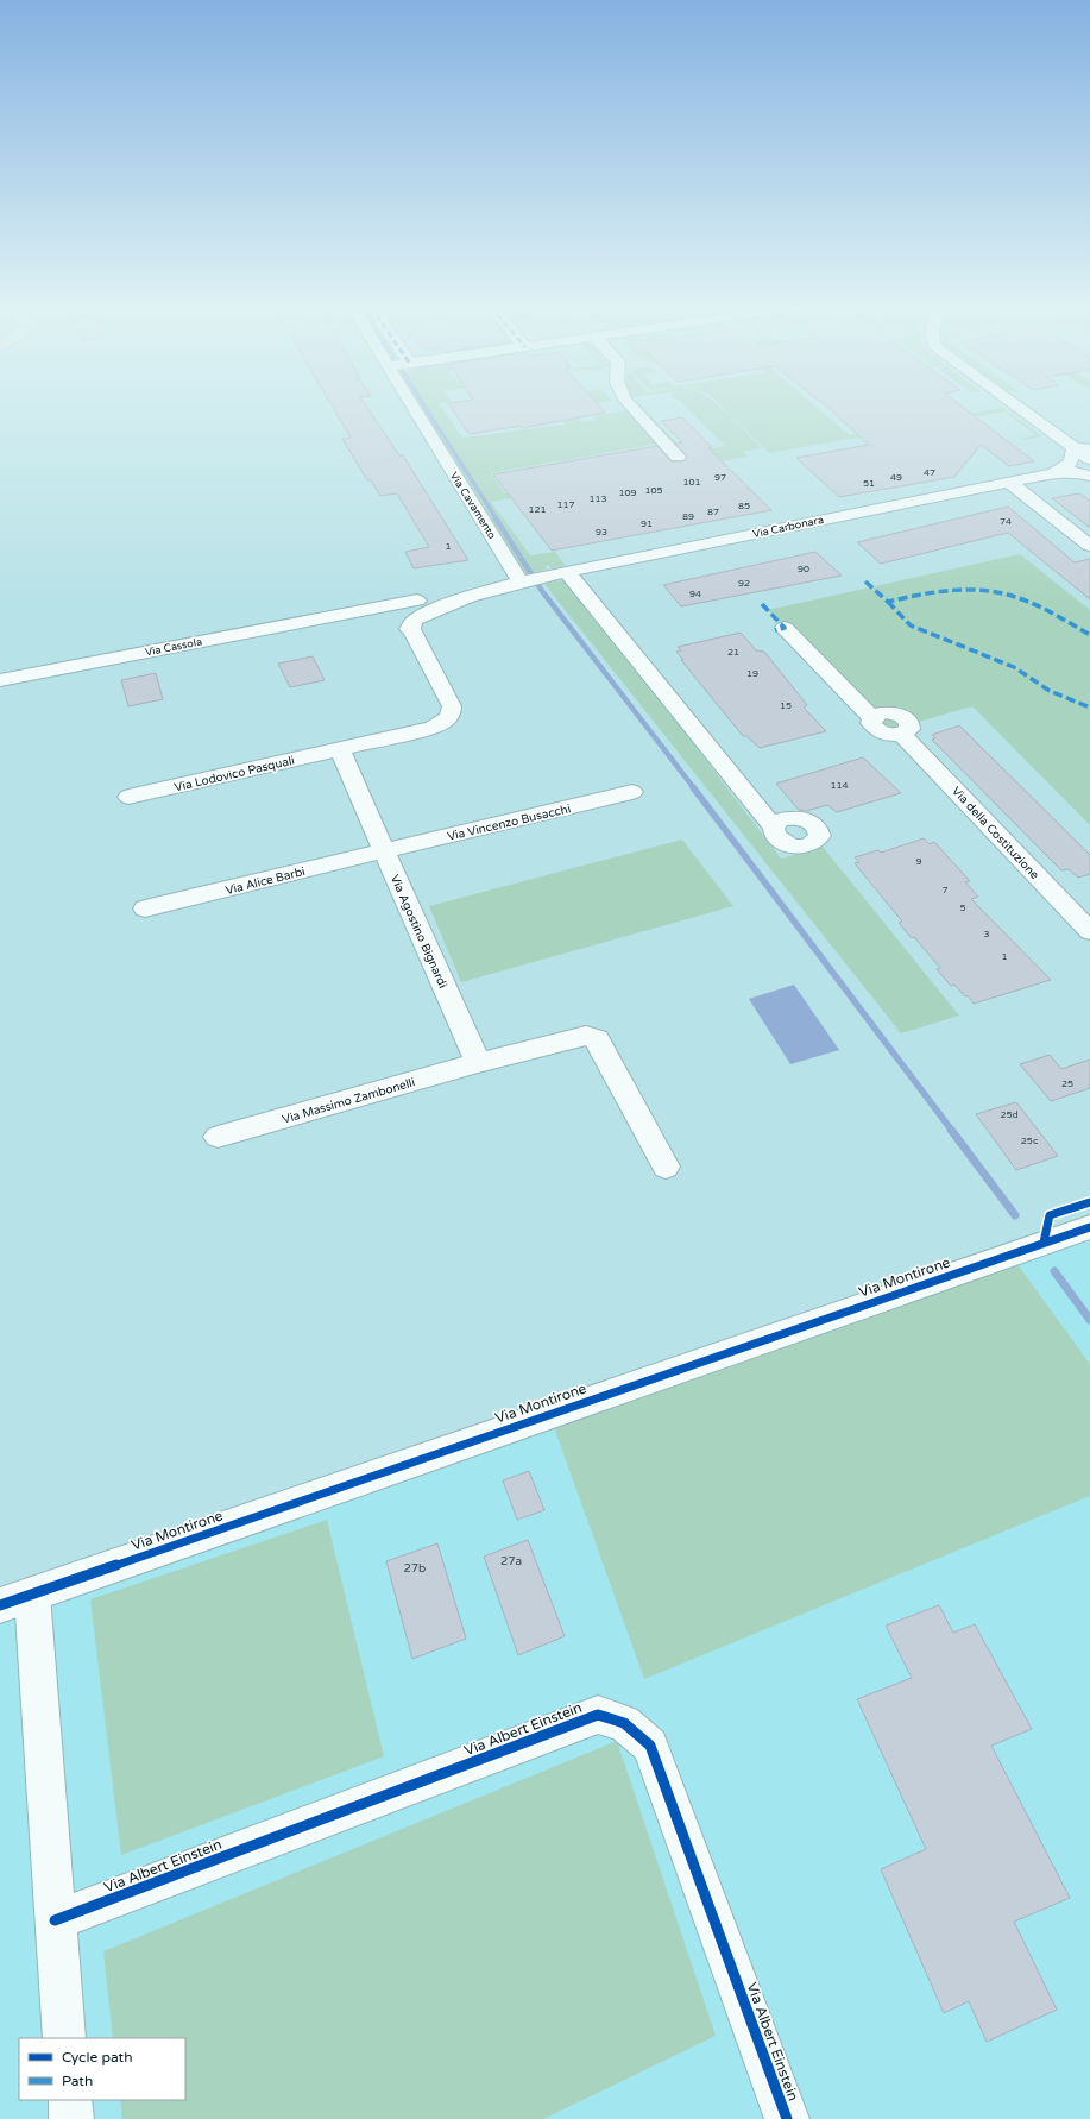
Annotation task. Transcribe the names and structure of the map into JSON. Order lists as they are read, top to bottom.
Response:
{
  "streets": {
    "street": [
      "Via Cavamento",
      "Via Carbonara",
      "Via Cassola",
      "Via Lodovico Pasquali",
      "Via Vincenzo Busacchi",
      "Via della Costituzione",
      "Via Alice Barbi",
      "Via Agostino Bignardi",
      "Via Massimo Zambonelli",
      "Via Montirone",
      "Via Albert Einstein"
    ]
  },
  "crossings": [
    ["Via Cavamento", "Via Carbonara"],
    ["Via Lodovico Pasquali", "Via Agostino Bignardi"],
    ["Via Vincenzo Busacchi", "Via Alice Barbi"],
    ["Via Vincenzo Busacchi", "Via Agostino Bignardi"],
    ["Via Alice Barbi", "Via Agostino Bignardi"],
    ["Via Agostino Bignardi", "Via Massimo Zambonelli"]
  ],
  "house_numbers": [
    "47",
    "97",
    "49",
    "101",
    "51",
    "105",
    "109",
    "113",
    "117",
    "85",
    "121",
    "87",
    "89",
    "74",
    "91",
    "93",
    "1",
    "90",
    "92",
    "94",
    "21",
    "19",
    "15",
    "114",
    "9",
    "7",
    "5",
    "3",
    "1",
    "25",
    "25d",
    "25c",
    "27a",
    "27b"
  ],
  "legend": ["Cycle path", "Path"]
}
